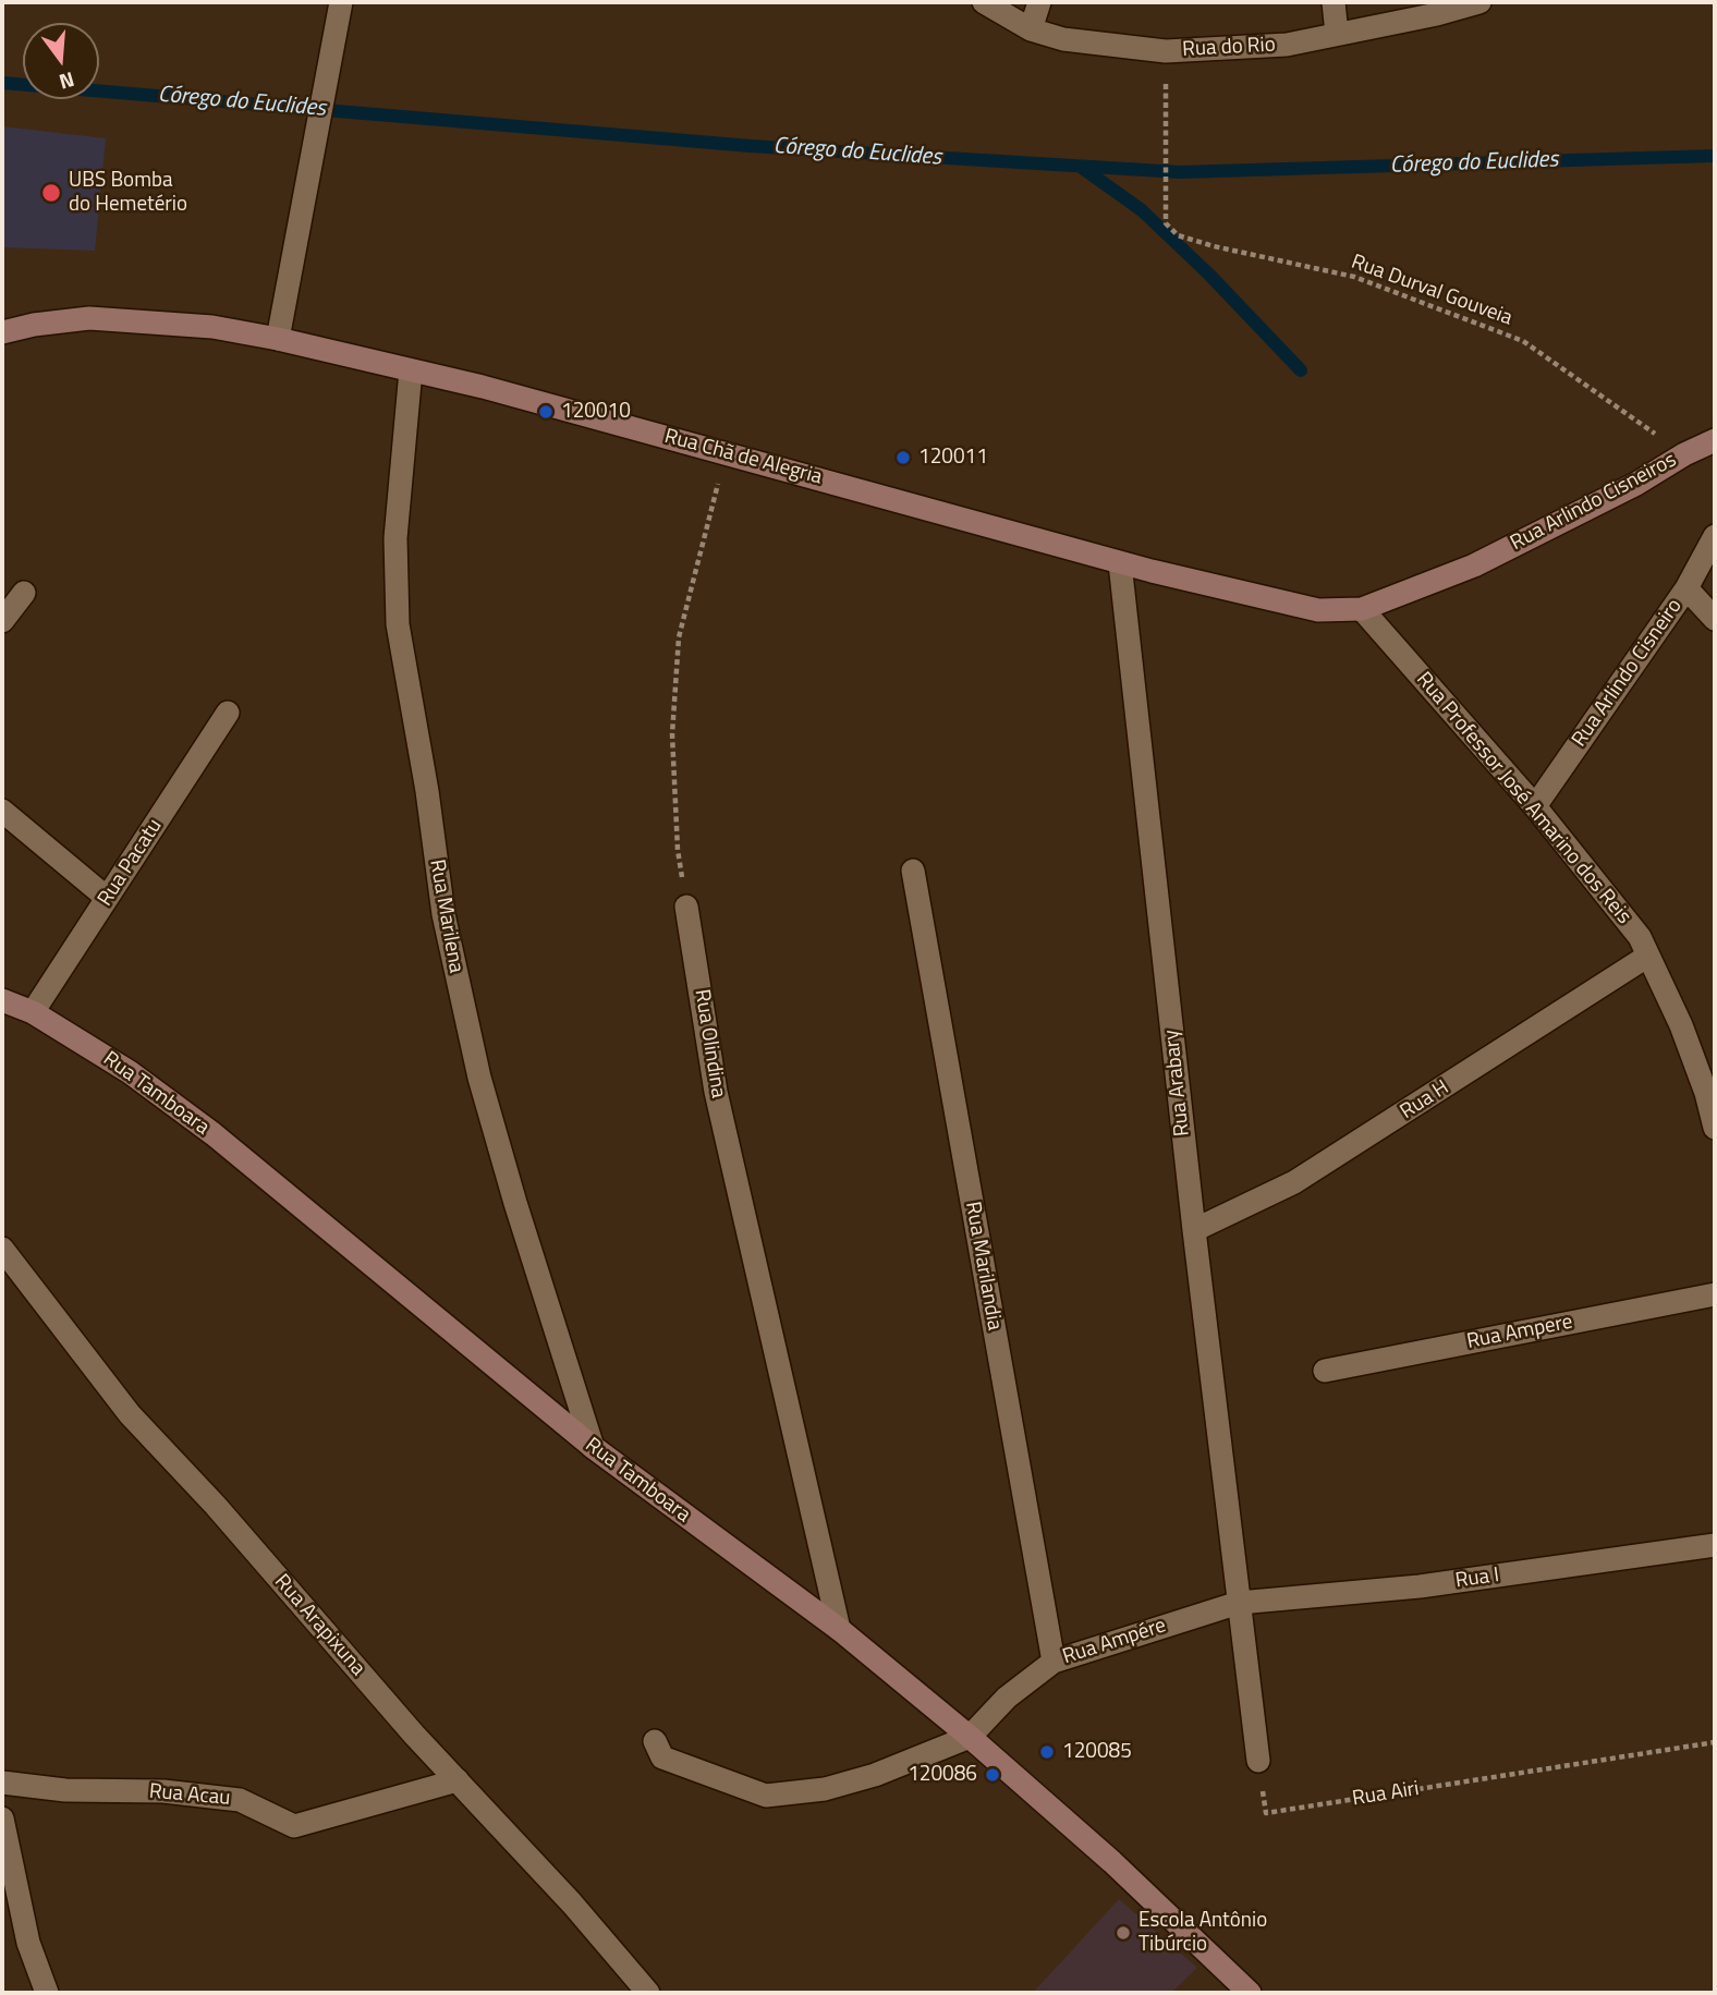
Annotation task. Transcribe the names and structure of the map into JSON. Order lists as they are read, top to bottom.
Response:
{
  "streets": {
    "main road": ["Rua Chã de Alegria", "Rua Arlindo Cisneiros", "Rua Tamboara"],
    "street": [
      "Rua do Rio",
      "Rua Arlindo Cisneiro",
      "Rua Professor José Amarino dos Reis",
      "Rua Pacatu",
      "Rua Marilena",
      "Rua Olindina",
      "Rua Arabary",
      "Rua H",
      "Rua Marilandia",
      "Rua Ampere",
      "Rua I",
      "Rua Arapixuna",
      "Rua Ampére",
      "Rua Acau"
    ],
    "path": ["Rua Durval Gouveia", "Rua Airi"]
  },
  "crossings": [
    ["Rua do Rio", "Rua Durval Gouveia"],
    ["Rua Durval Gouveia", "Rua Arlindo Cisneiros"],
    ["Rua Chã de Alegria", "Rua Arlindo Cisneiros"],
    ["Rua Chã de Alegria", "Rua Professor José Amarino dos Reis"],
    ["Rua Chã de Alegria", "Rua Marilena"],
    ["Rua Chã de Alegria", "Rua Arabary"],
    ["Rua Arlindo Cisneiro", "Rua Professor José Amarino dos Reis"],
    ["Rua Professor José Amarino dos Reis", "Rua H"],
    ["Rua Pacatu", "Rua Tamboara"],
    ["Rua Marilena", "Rua Tamboara"],
    ["Rua Olindina", "Rua Tamboara"],
    ["Rua Arabary", "Rua H"],
    ["Rua Arabary", "Rua I"],
    ["Rua Arabary", "Rua Ampére"],
    ["Rua Tamboara", "Rua Ampére"],
    ["Rua Marilandia", "Rua Ampére"],
    ["Rua I", "Rua Ampére"],
    ["Rua Arapixuna", "Rua Acau"]
  ],
  "water": ["Córego do Euclides"],
  "places": [
    "UBS Bomba do Hemetério",
    "120010",
    "120011",
    "120085",
    "120086",
    "Escola Antônio Tibúrcio"
  ],
  "north": "bottom"
}
